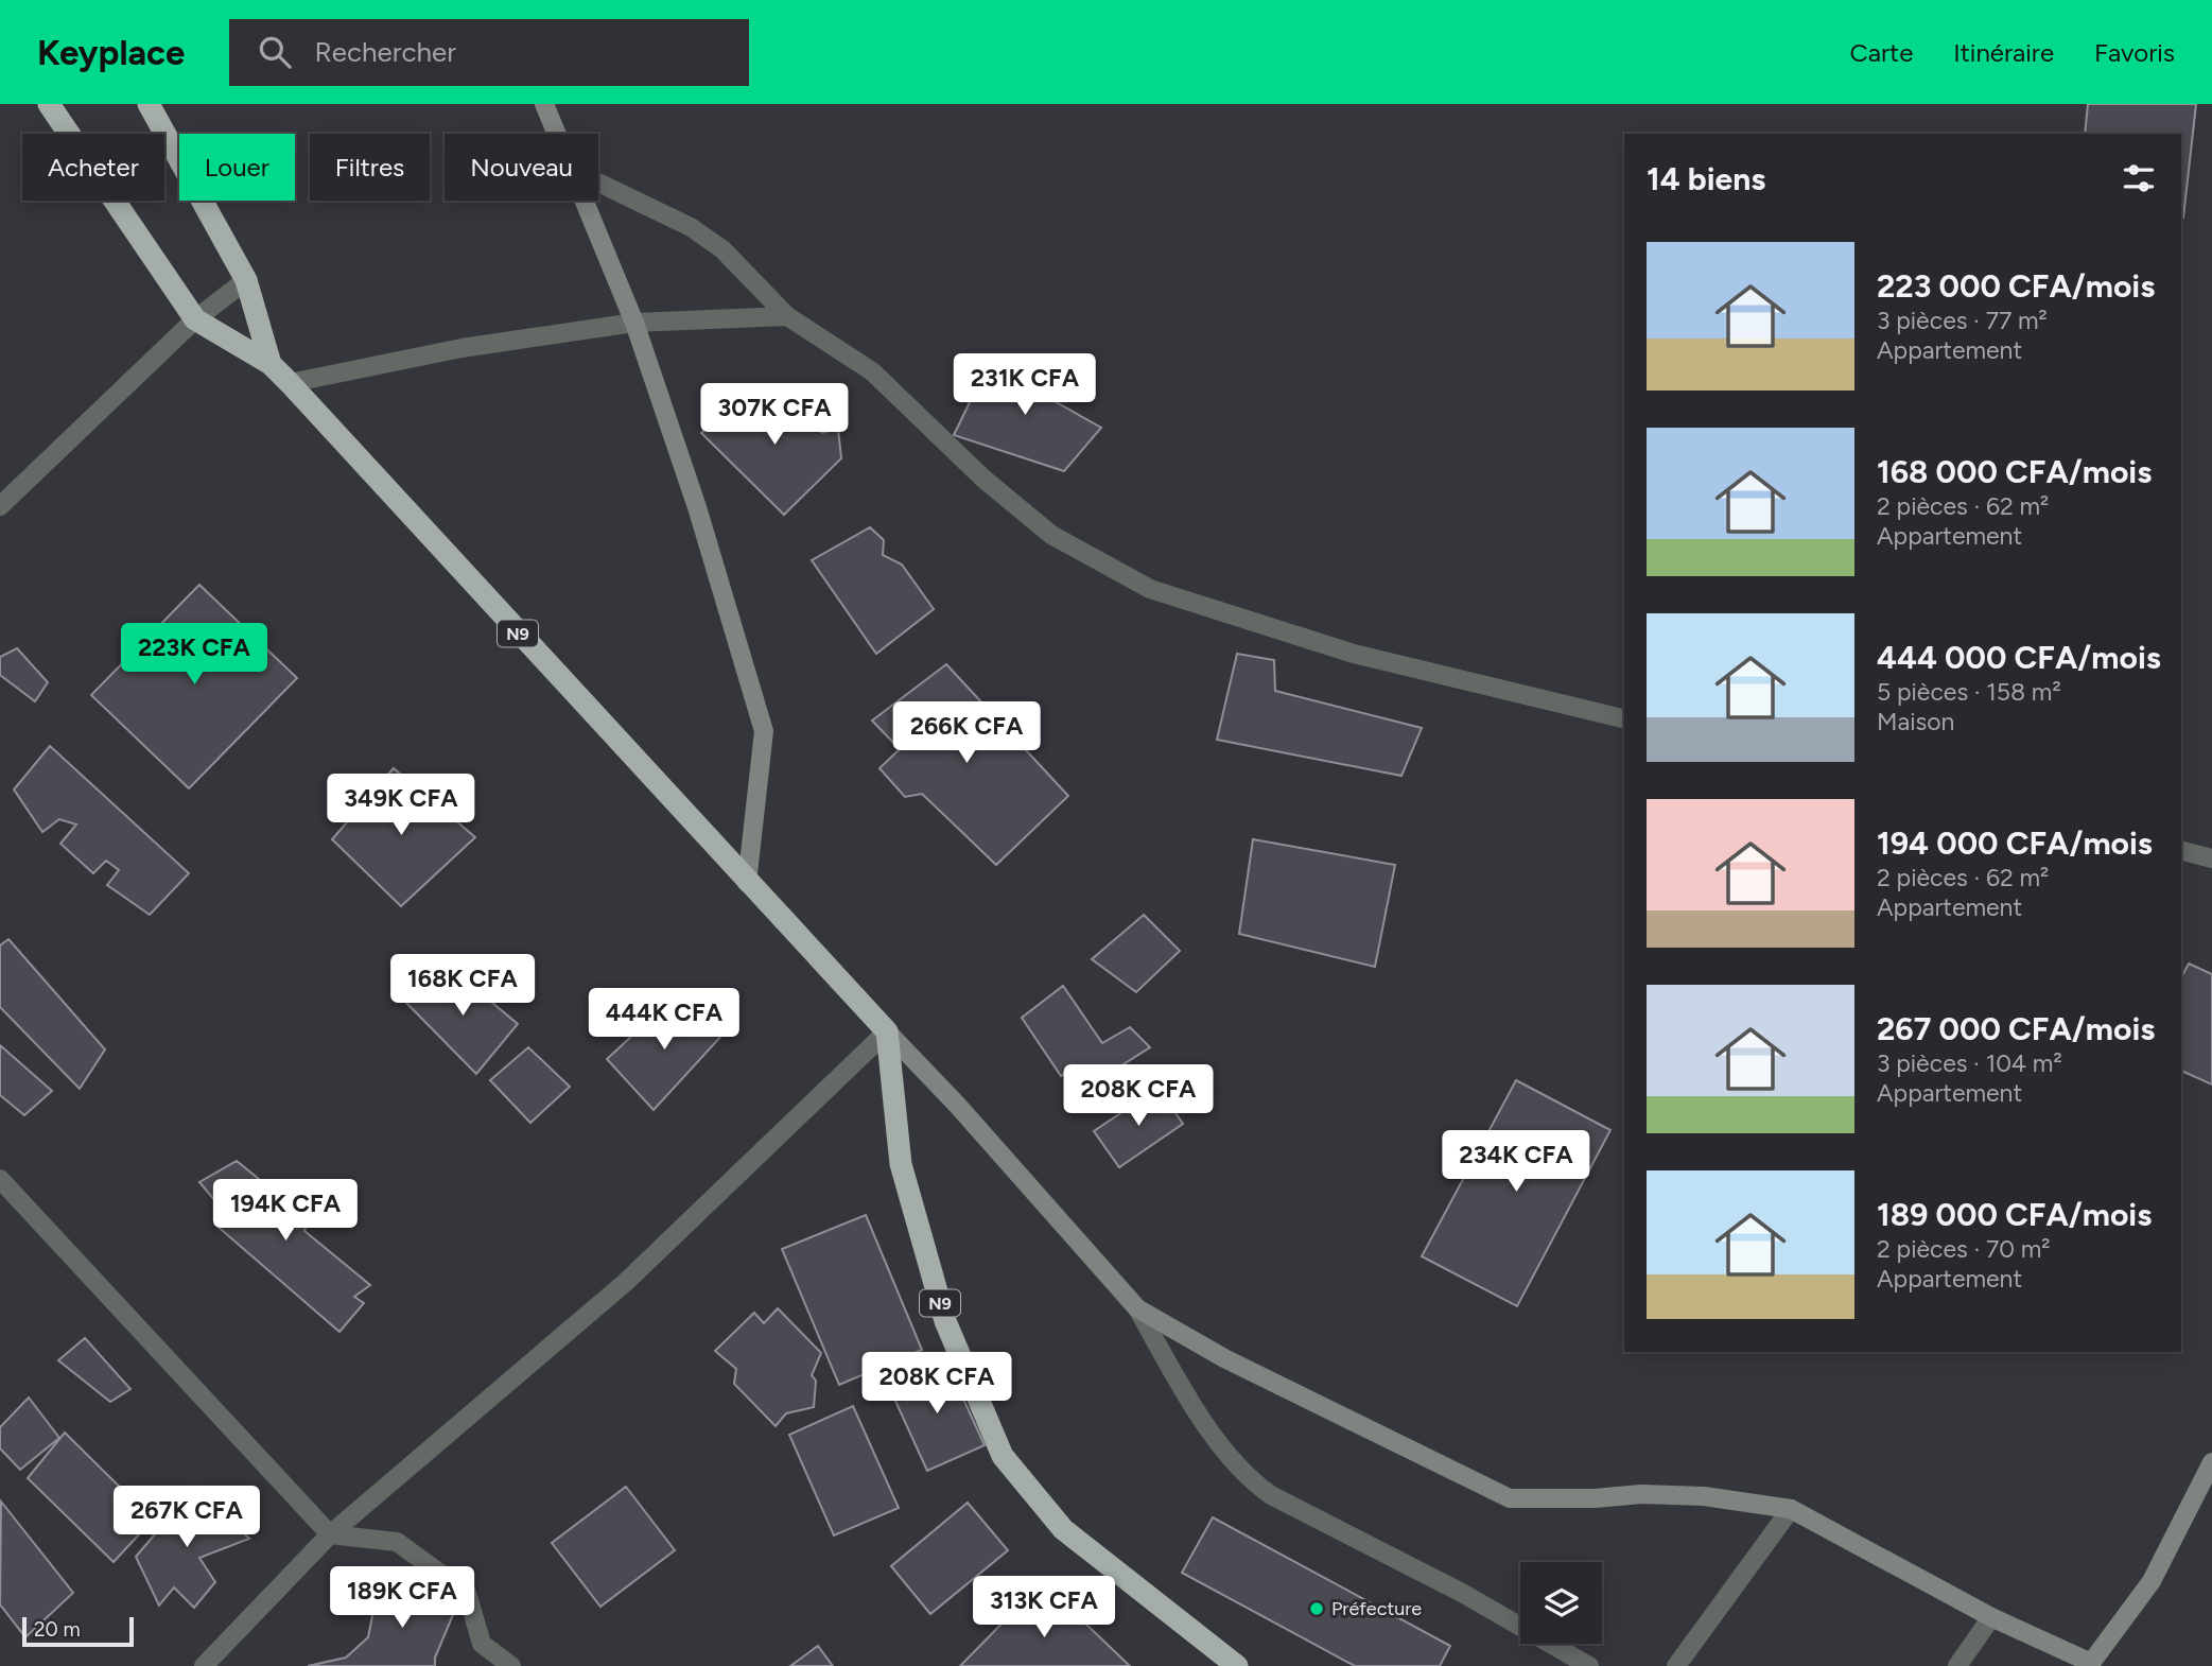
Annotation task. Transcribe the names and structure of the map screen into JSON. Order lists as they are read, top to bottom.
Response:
{
  "streets": {
    "highway": ["N9"]
  },
  "places": ["Préfecture"],
  "scale_bar": "20 m",
  "page": {
    "header": "Keyplace",
    "search": "Rechercher",
    "nav": ["Carte", "Itinéraire", "Favoris"],
    "chip": [
      "Acheter",
      "Louer",
      "Filtres",
      "Nouveau"
    ],
    "heading": "14 biens",
    "list": [
      {
        "name": "223 000 CFA/mois",
        "note": "3 pièces · 77 m² · Appartement"
      },
      {
        "name": "168 000 CFA/mois",
        "note": "2 pièces · 62 m² · Appartement"
      },
      {
        "name": "444 000 CFA/mois",
        "note": "5 pièces · 158 m² · Maison"
      },
      {
        "name": "194 000 CFA/mois",
        "note": "2 pièces · 62 m² · Appartement"
      },
      {
        "name": "267 000 CFA/mois",
        "note": "3 pièces · 104 m² · Appartement"
      },
      {
        "name": "189 000 CFA/mois",
        "note": "2 pièces · 70 m² · Appartement"
      }
    ],
    "price": [
      "231K CFA",
      "307K CFA",
      "223K CFA",
      "266K CFA",
      "349K CFA",
      "168K CFA",
      "444K CFA",
      "208K CFA",
      "234K CFA",
      "194K CFA",
      "208K CFA",
      "267K CFA",
      "189K CFA",
      "313K CFA"
    ],
    "scale": "20 m"
  }
}
